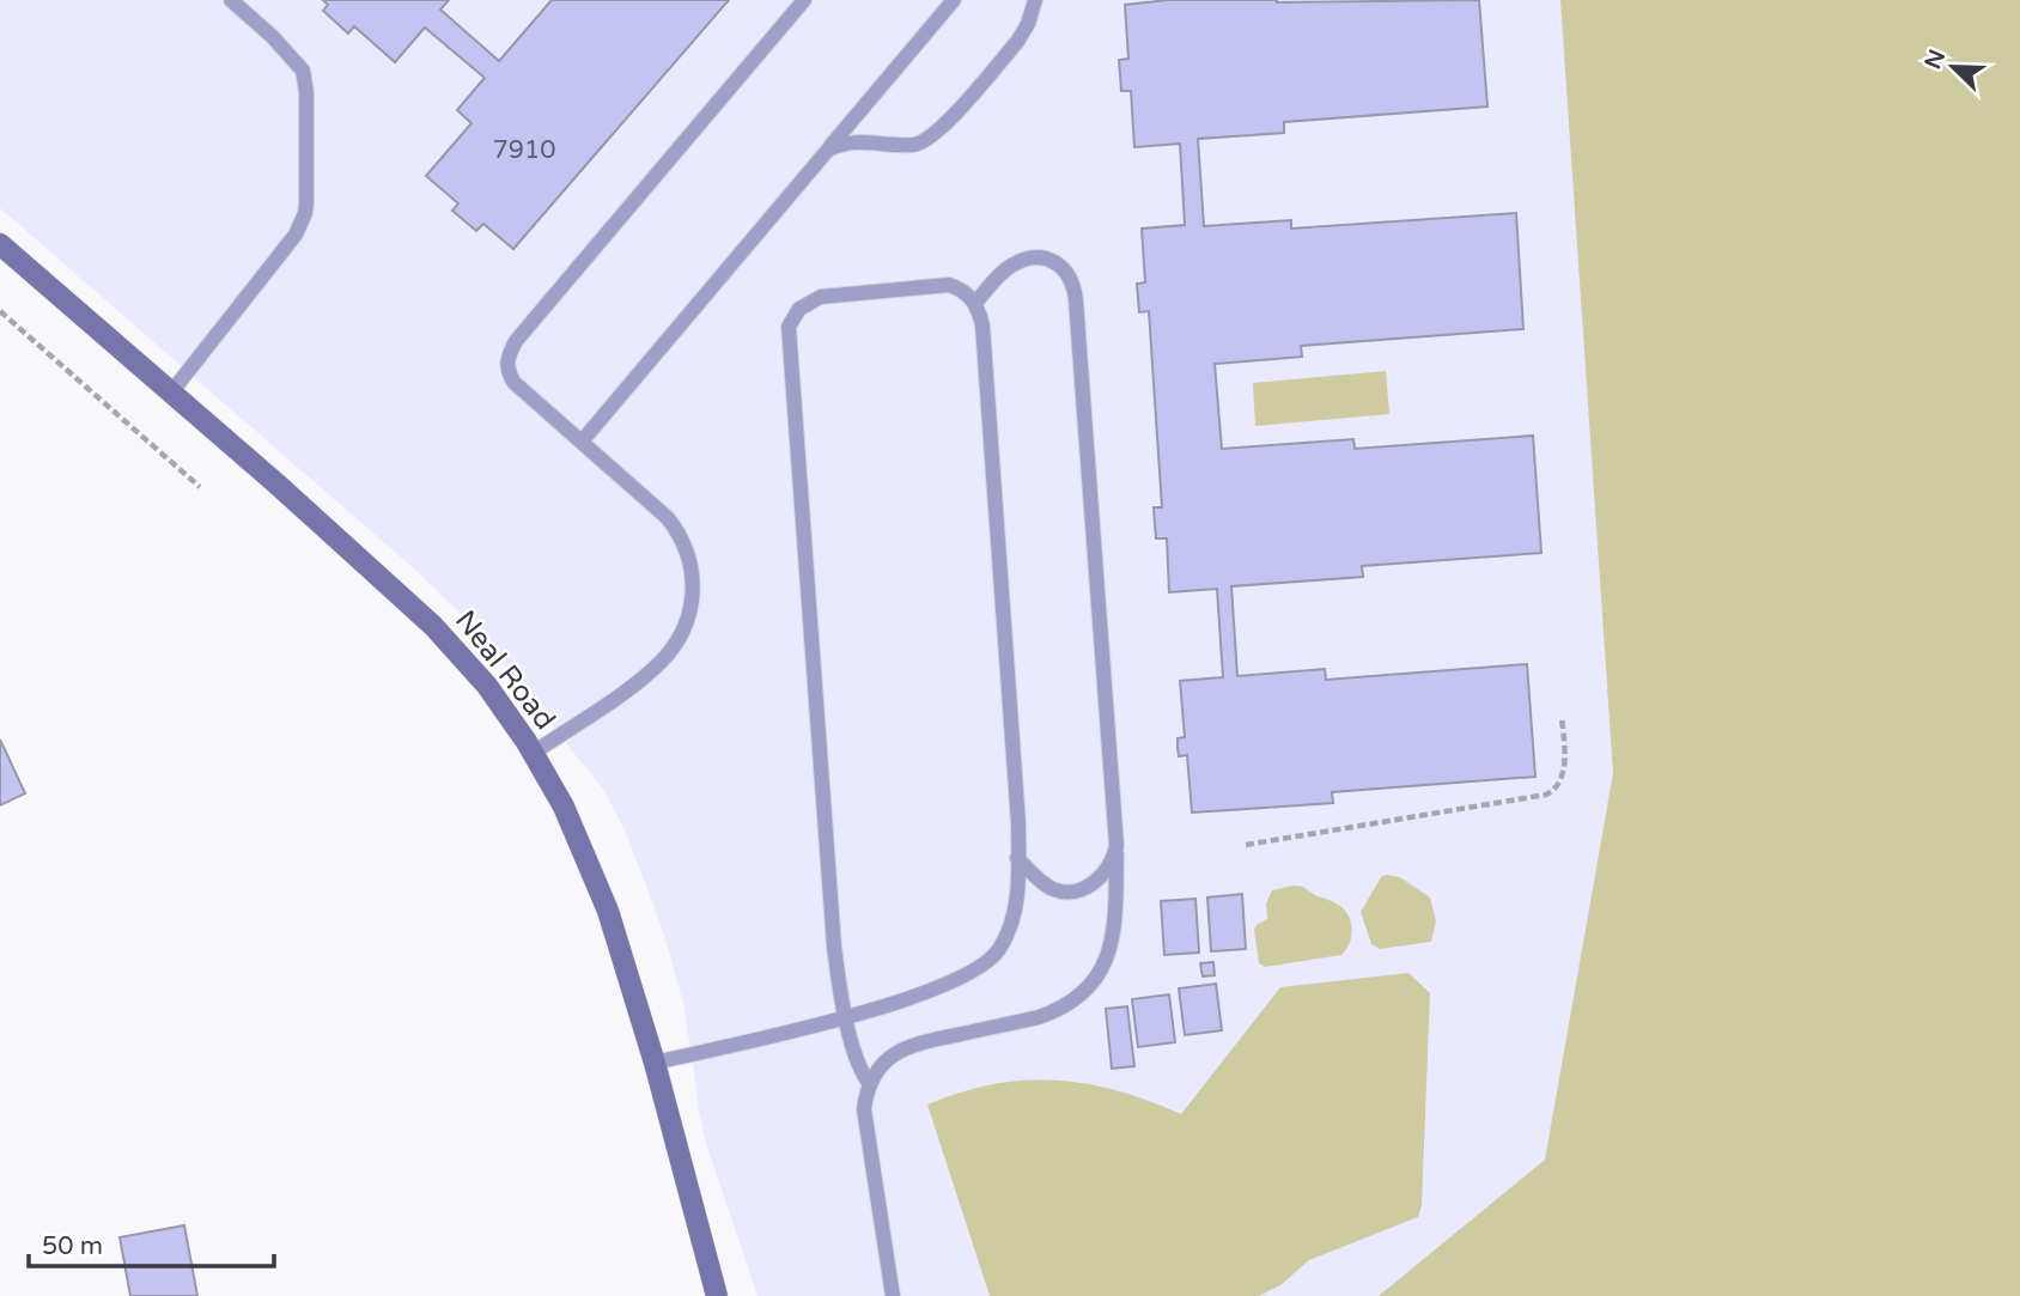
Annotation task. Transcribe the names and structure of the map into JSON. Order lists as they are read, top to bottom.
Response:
{
  "streets": {
    "street": ["Neal Road"]
  },
  "house_numbers": ["7910"],
  "scale_bar": "50 m",
  "north": "top left"
}
